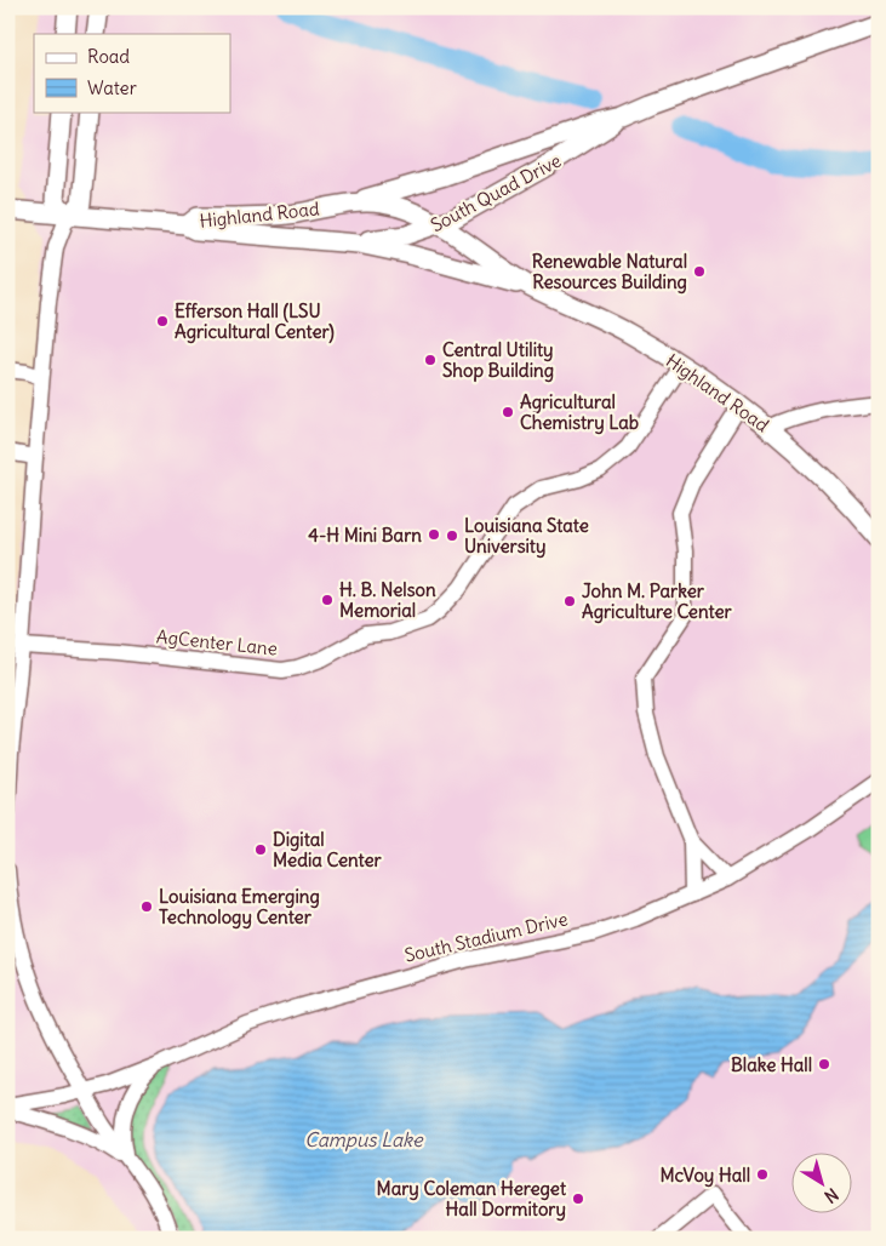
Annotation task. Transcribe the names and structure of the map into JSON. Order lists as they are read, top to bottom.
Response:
{
  "streets": {
    "street": [
      "South Quad Drive",
      "Highland Road",
      "AgCenter Lane",
      "South Stadium Drive"
    ]
  },
  "crossings": [
    ["South Quad Drive", "Highland Road"],
    ["Highland Road", "AgCenter Lane"]
  ],
  "water": ["Campus Lake"],
  "places": [
    "Renewable Natural Resources Building",
    "Efferson Hall (LSU Agricultural Center)",
    "Central Utility Shop Building",
    "Agricultural Chemistry Lab",
    "4-H Mini Barn",
    "Louisiana State University",
    "H. B. Nelson Memorial",
    "John M. Parker Agriculture Center",
    "Digital Media Center",
    "Louisiana Emerging Technology Center",
    "Blake Hall",
    "McVoy Hall",
    "Mary Coleman Hereget Hall Dormitory"
  ],
  "legend": ["Road", "Water"],
  "north": "bottom right"
}
